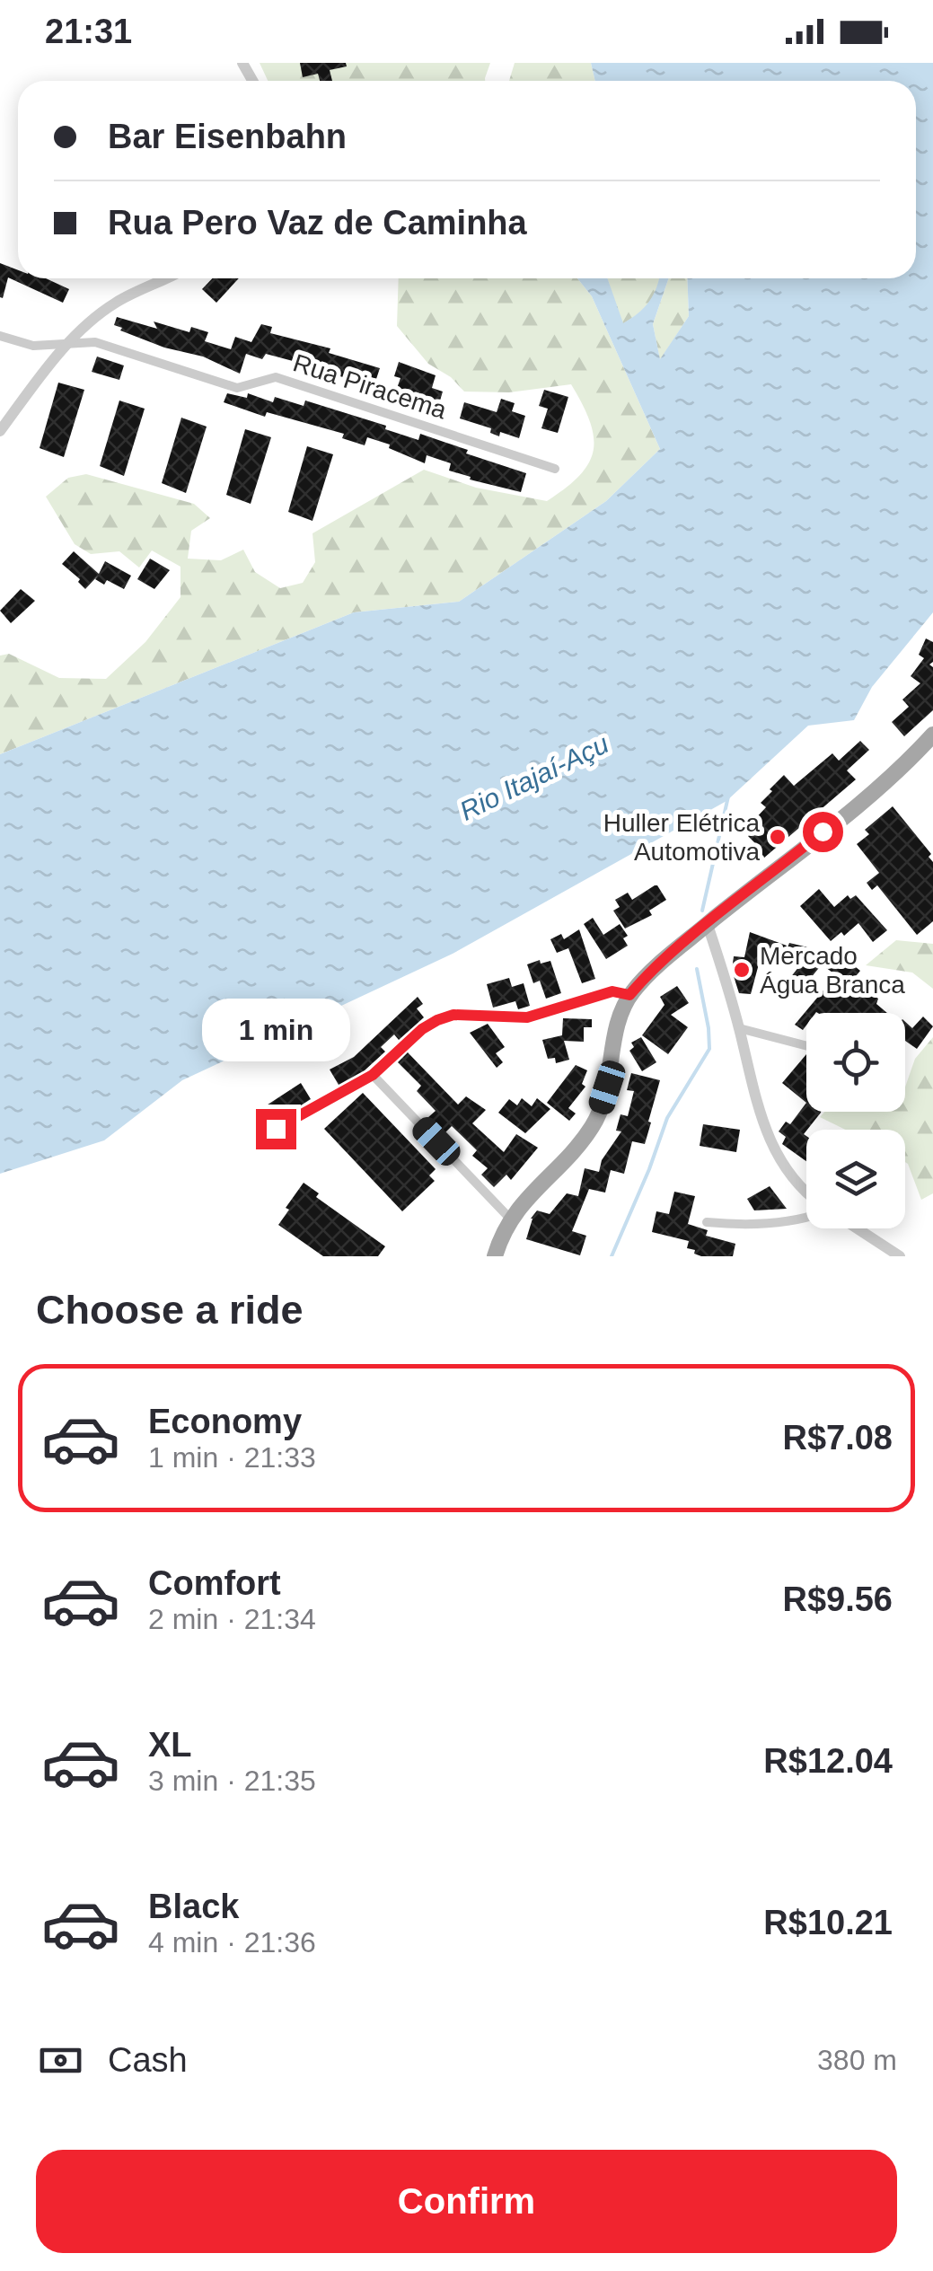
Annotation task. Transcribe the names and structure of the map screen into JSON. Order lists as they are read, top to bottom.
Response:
{
  "streets": {
    "street": ["Rua Piracema"]
  },
  "water": ["Rio Itajaí-Açu"],
  "places": ["Huller Elétrica Automotiva", "Mercado Água Branca"],
  "page": {
    "status": "21:31",
    "banner": ["Bar Eisenbahn", "Rua Pero Vaz de Caminha"],
    "bubble": "1 min",
    "heading": "Choose a ride",
    "list": [
      {
        "name": "Economy",
        "note": "1 min · 21:33",
        "value": "R$7.08"
      },
      {
        "name": "Comfort",
        "note": "2 min · 21:34",
        "value": "R$9.56"
      },
      {
        "name": "XL",
        "note": "3 min · 21:35",
        "value": "R$12.04"
      },
      {
        "name": "Black",
        "note": "4 min · 21:36",
        "value": "R$10.21"
      }
    ],
    "pay": ["Cash", "380 m"],
    "buttons": "Confirm"
  }
}
